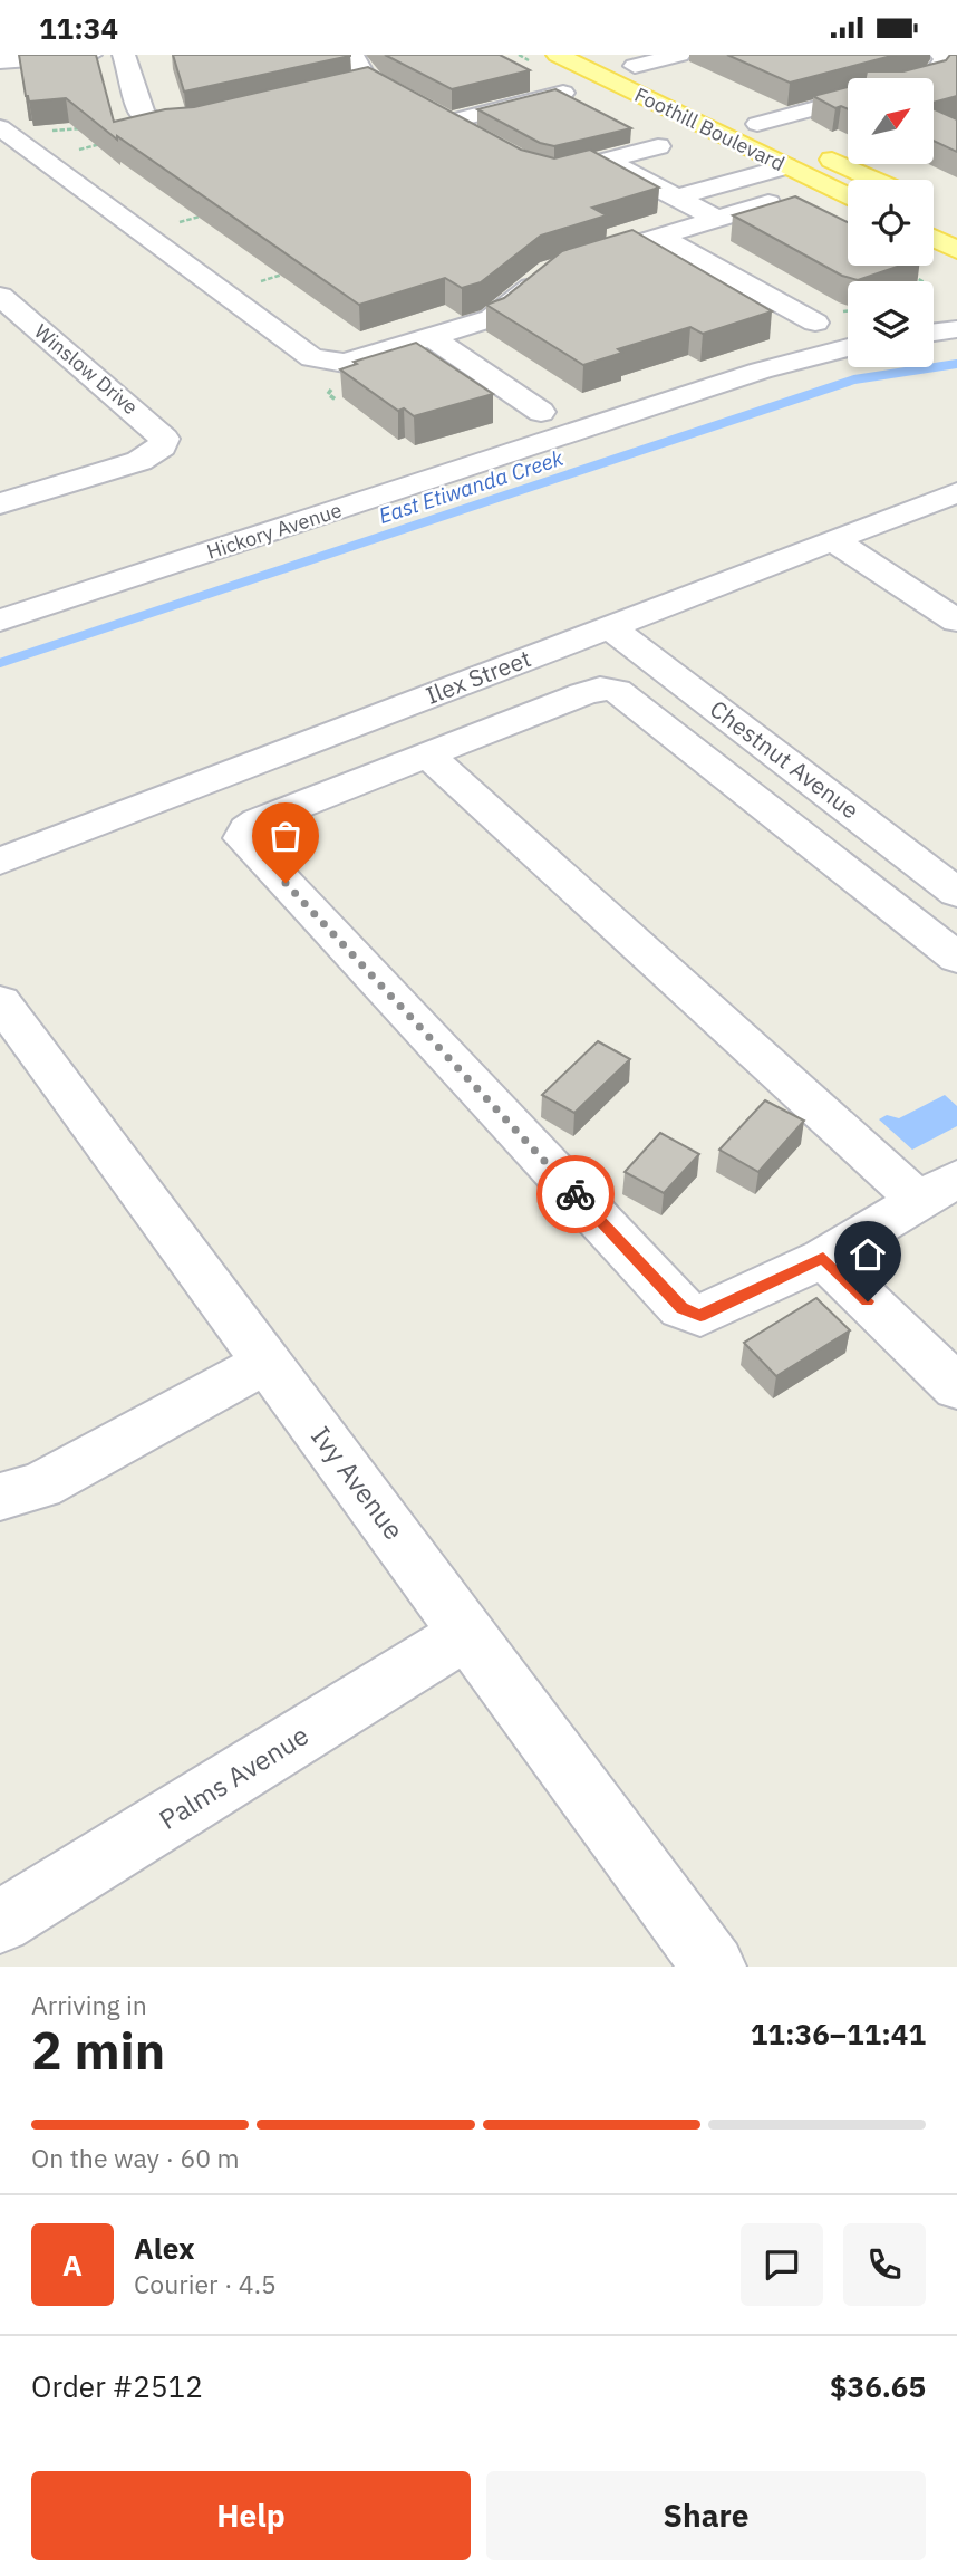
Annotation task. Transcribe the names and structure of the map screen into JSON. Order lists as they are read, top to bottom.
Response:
{
  "streets": {
    "main road": ["Foothill Boulevard"],
    "street": [
      "Winslow Drive",
      "Hickory Avenue",
      "Ilex Street",
      "Chestnut Avenue",
      "Ivy Avenue",
      "Palms Avenue"
    ]
  },
  "crossings": [
    ["Ilex Street", "Chestnut Avenue"],
    ["Ivy Avenue", "Palms Avenue"]
  ],
  "water": ["East Etiwanda Creek"],
  "north": "top right",
  "page": {
    "status": "11:34",
    "heading": ["2 min", "Arriving in", "11:36–11:41"],
    "panel": [
      "Alex",
      "Courier · 4.5",
      "Order #2512",
      "$36.65"
    ],
    "bar": "On the way · 60 m",
    "round": "A",
    "buttons": ["Help", "Share"]
  }
}
